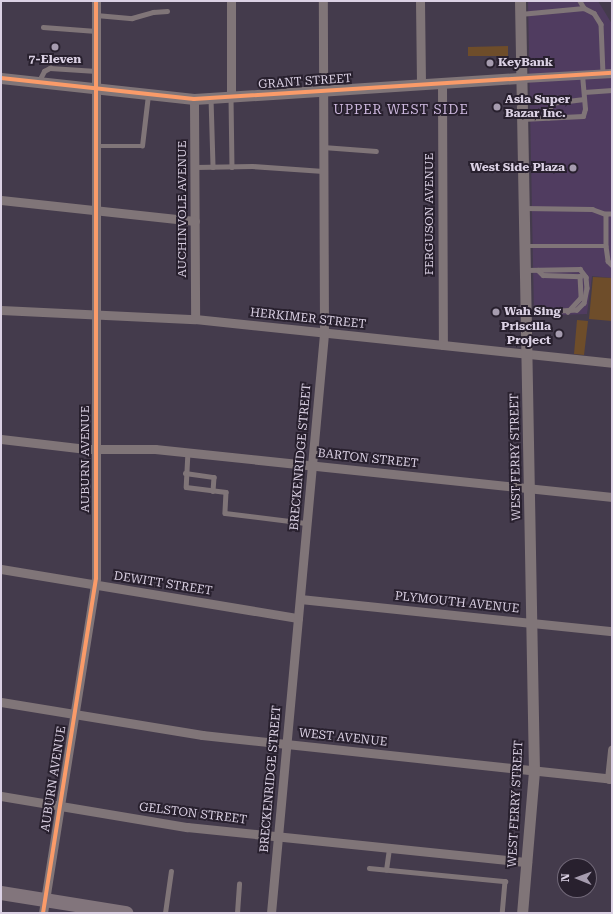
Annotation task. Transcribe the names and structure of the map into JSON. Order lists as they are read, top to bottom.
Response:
{
  "streets": {
    "street": [
      "GRANT STREET",
      "AUCHINVOLE AVENUE",
      "FERGUSON AVENUE",
      "HERKIMER STREET",
      "BRECKENRIDGE STREET",
      "WEST FERRY STREET",
      "AUBURN AVENUE",
      "BARTON STREET",
      "DEWITT STREET",
      "PLYMOUTH AVENUE",
      "WEST AVENUE",
      "GELSTON STREET"
    ]
  },
  "crossings": [
    ["GRANT STREET", "AUCHINVOLE AVENUE"],
    ["GRANT STREET", "FERGUSON AVENUE"],
    ["GRANT STREET", "BRECKENRIDGE STREET"],
    ["GRANT STREET", "WEST FERRY STREET"],
    ["GRANT STREET", "AUBURN AVENUE"],
    ["AUCHINVOLE AVENUE", "HERKIMER STREET"],
    ["FERGUSON AVENUE", "HERKIMER STREET"],
    ["HERKIMER STREET", "BRECKENRIDGE STREET"],
    ["HERKIMER STREET", "WEST FERRY STREET"],
    ["HERKIMER STREET", "AUBURN AVENUE"],
    ["BRECKENRIDGE STREET", "BARTON STREET"],
    ["BRECKENRIDGE STREET", "DEWITT STREET"],
    ["BRECKENRIDGE STREET", "PLYMOUTH AVENUE"],
    ["BRECKENRIDGE STREET", "WEST AVENUE"],
    ["BRECKENRIDGE STREET", "GELSTON STREET"],
    ["WEST FERRY STREET", "BARTON STREET"],
    ["WEST FERRY STREET", "PLYMOUTH AVENUE"],
    ["WEST FERRY STREET", "WEST AVENUE"],
    ["WEST FERRY STREET", "GELSTON STREET"],
    ["AUBURN AVENUE", "BARTON STREET"],
    ["AUBURN AVENUE", "DEWITT STREET"],
    ["AUBURN AVENUE", "WEST AVENUE"],
    ["AUBURN AVENUE", "GELSTON STREET"]
  ],
  "districts": ["UPPER WEST SIDE"],
  "places": [
    "7-Eleven",
    "KeyBank",
    "Asia Super Bazar Inc.",
    "West Side Plaza",
    "Wah Sing",
    "Priscilla Project"
  ],
  "north": "left"
}
